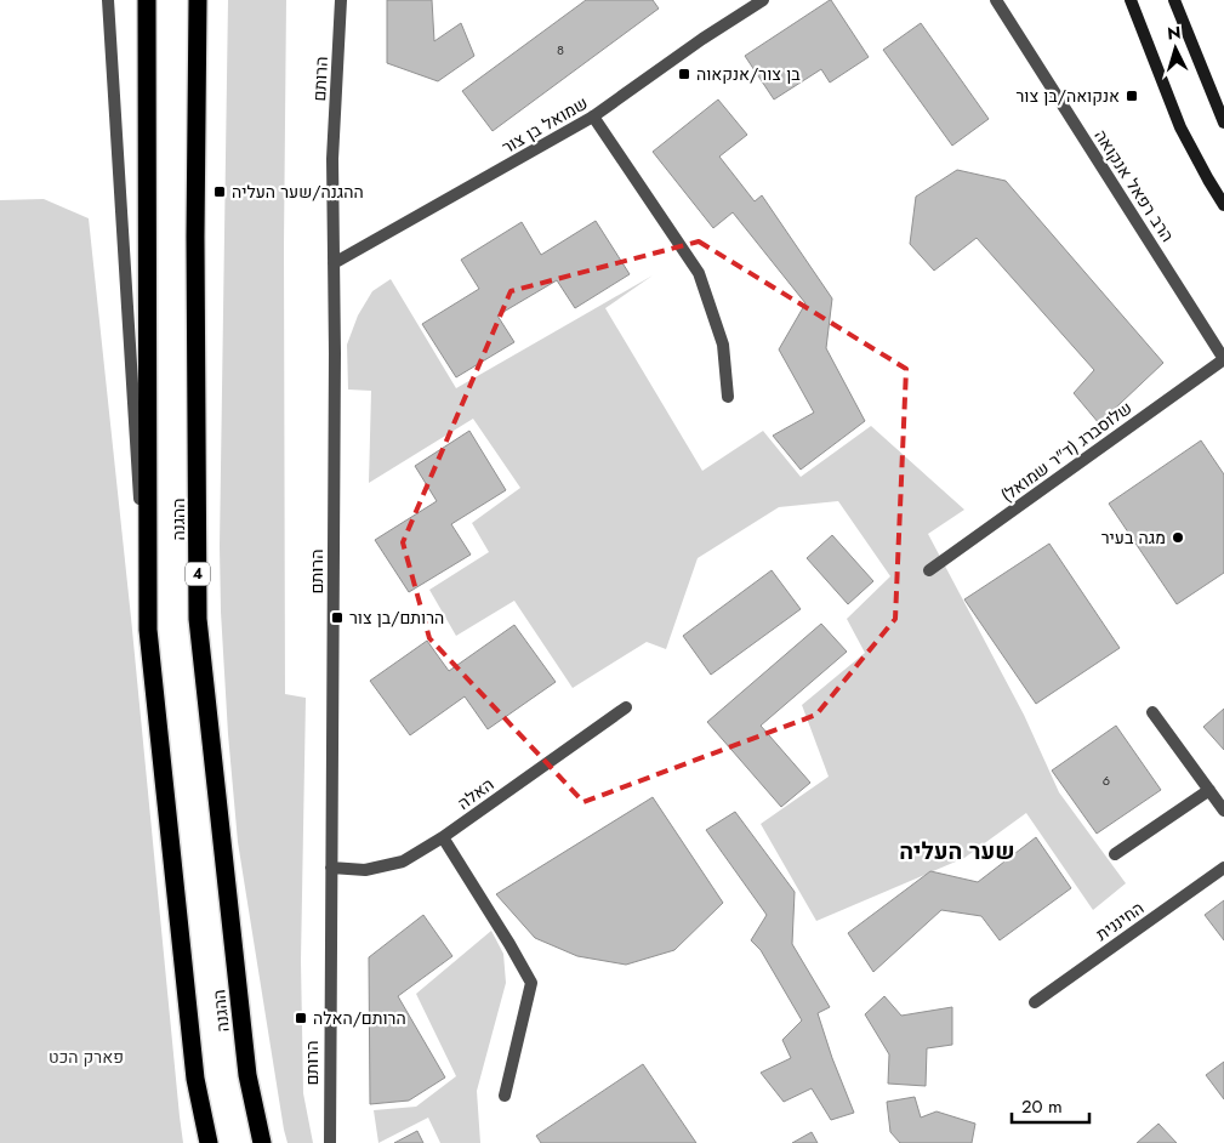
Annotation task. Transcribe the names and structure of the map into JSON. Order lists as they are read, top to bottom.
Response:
{
  "streets": {
    "highway": ["ההגנה", "4"],
    "street": [
      "הרותם",
      "שמואל בן צור",
      "הרב רפאל אנקואה",
      "שלוסברג (ד\"ר שמואל)",
      "האלה",
      "החיננית"
    ]
  },
  "crossings": [
    ["הרותם", "שמואל בן צור"],
    ["הרותם", "האלה"],
    ["הרב רפאל אנקואה", "שלוסברג (ד\"ר שמואל)"]
  ],
  "districts": ["שער העליה"],
  "parks": ["פארק הכט"],
  "places": {
    "transit": [
      "בן צור/אנקאוה",
      "אנקואה/בן צור",
      "ההגנה/שער העליה",
      "הרותם/בן צור",
      "הרותם/האלה"
    ],
    "other": ["מגה בעיר"]
  },
  "house_numbers": ["8", "6"],
  "scale_bar": "20 m",
  "north": "top"
}
